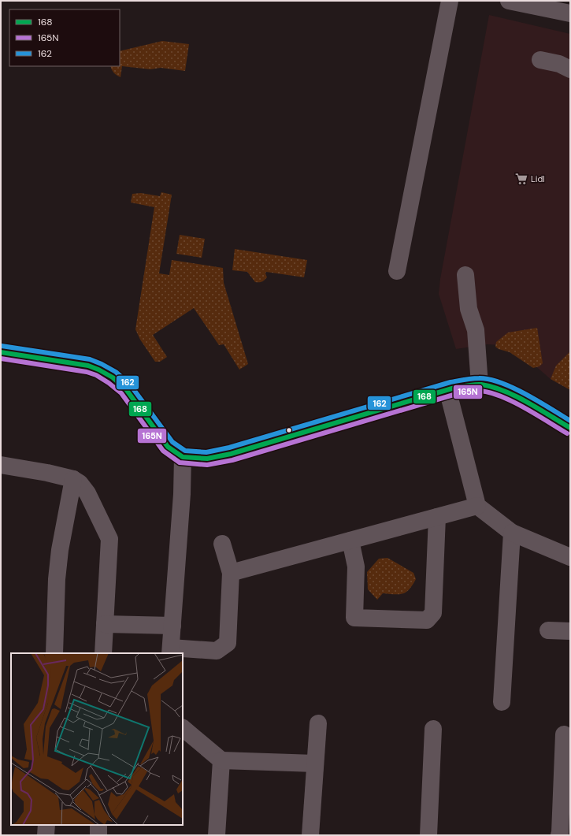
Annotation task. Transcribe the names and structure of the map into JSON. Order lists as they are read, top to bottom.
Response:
{
  "places": {
    "supermarket": ["Lidl"]
  },
  "lines": ["transit line 162", "transit line 168", "transit line 165N"],
  "legend": ["168", "165N", "162"]
}
